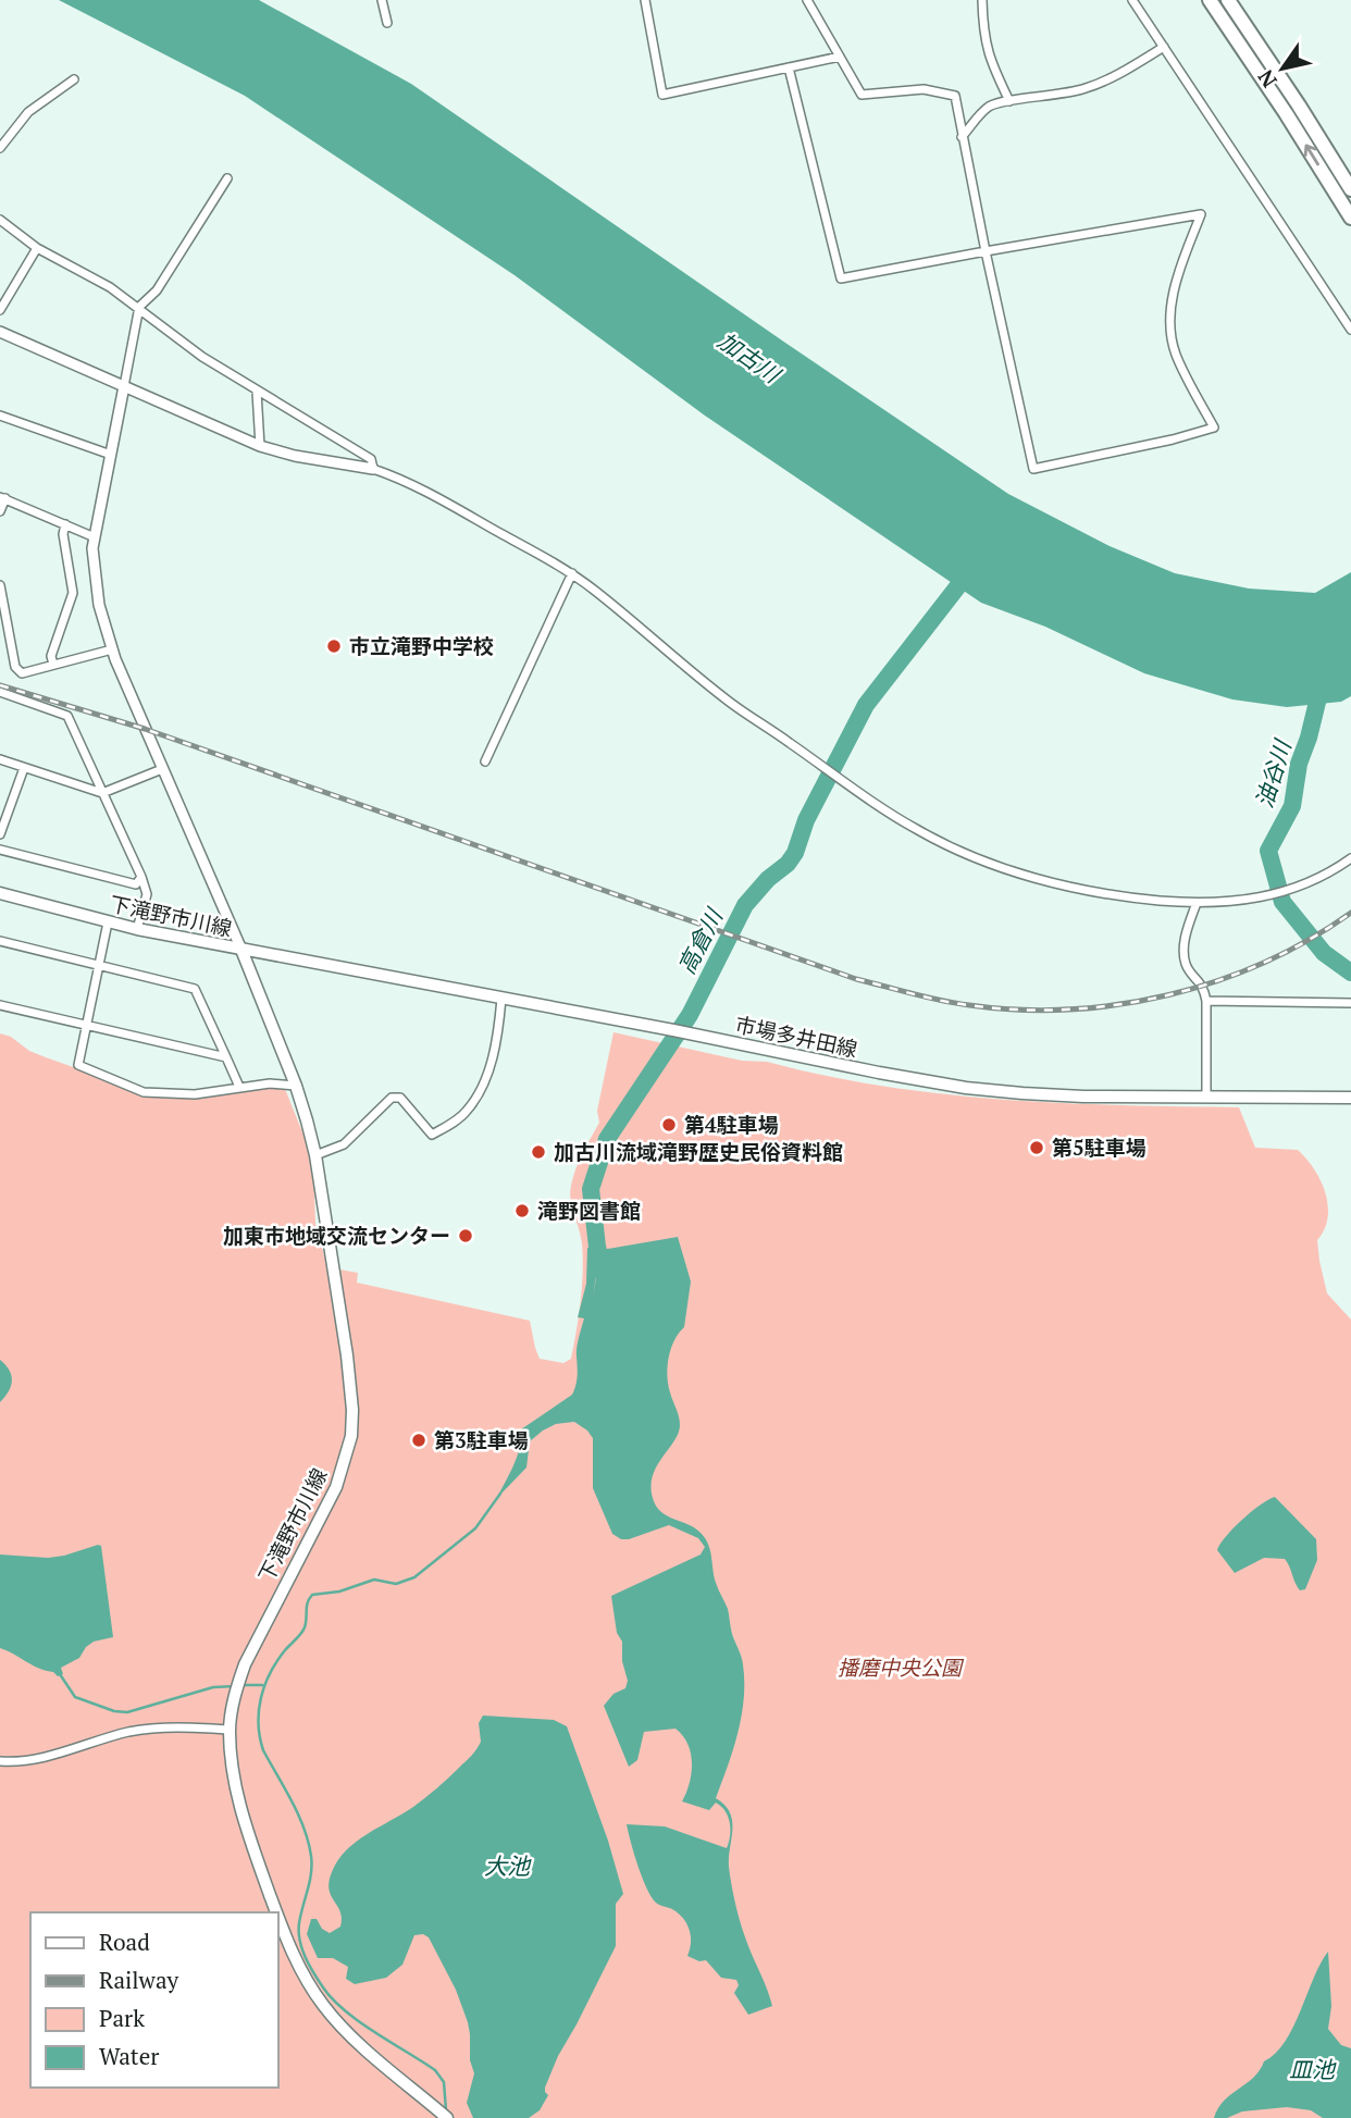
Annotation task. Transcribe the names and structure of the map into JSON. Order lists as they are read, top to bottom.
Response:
{
  "streets": {
    "main road": ["下滝野市川線", "市場多井田線"]
  },
  "crossings": [
    ["下滝野市川線", "市場多井田線"]
  ],
  "water": [
    "加古川",
    "油谷川",
    "高倉川",
    "大池",
    "皿池"
  ],
  "parks": ["播磨中央公園"],
  "places": [
    "市立滝野中学校",
    "第4駐車場",
    "第5駐車場",
    "加古川流域滝野歴史民俗資料館",
    "滝野図書館",
    "加東市地域交流センター",
    "第3駐車場"
  ],
  "legend": [
    "Road",
    "Railway",
    "Park",
    "Water"
  ],
  "north": "bottom left"
}
